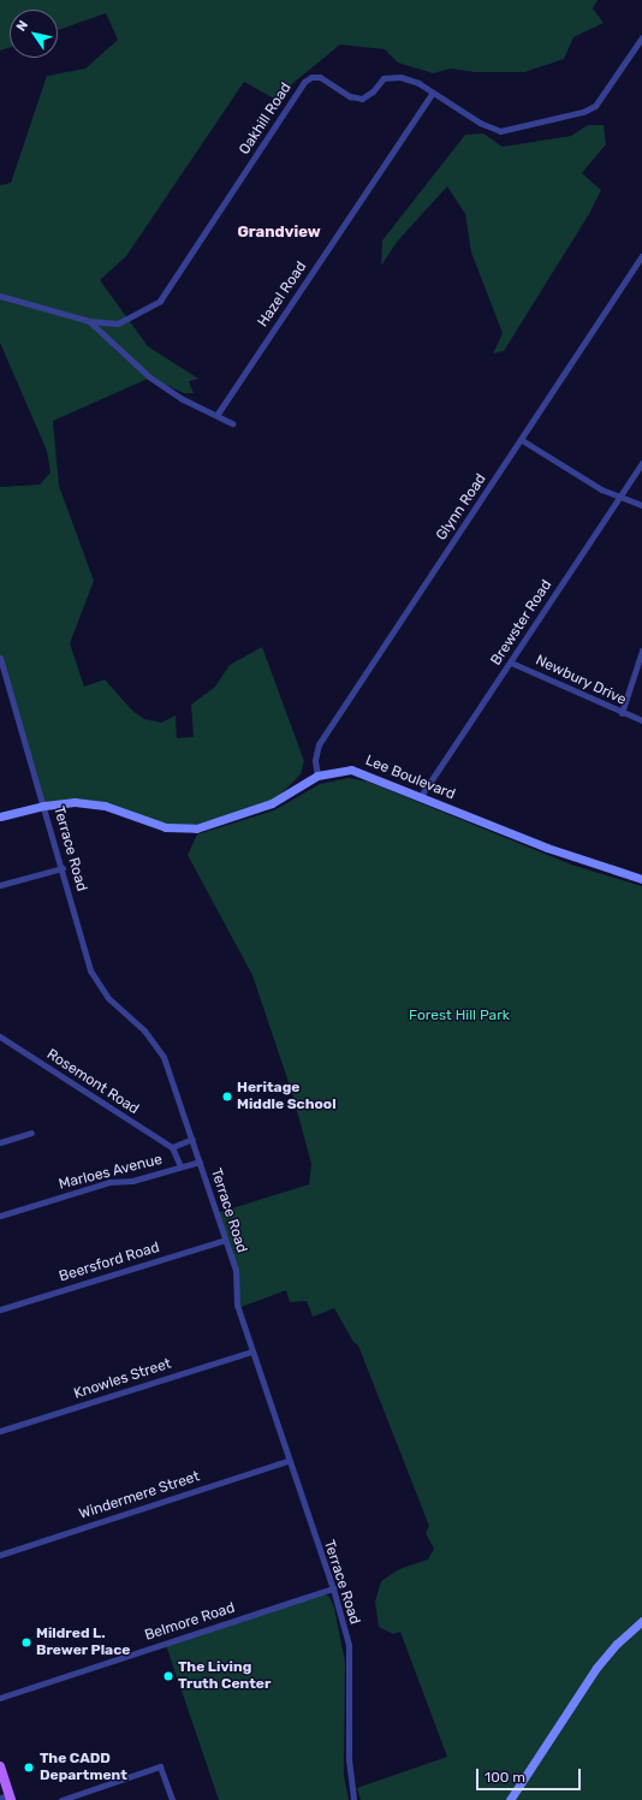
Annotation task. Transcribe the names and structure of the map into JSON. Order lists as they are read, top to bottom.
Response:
{
  "streets": {
    "street": [
      "Oakhill Road",
      "Hazel Road",
      "Glynn Road",
      "Brewster Road",
      "Newbury Drive",
      "Lee Boulevard",
      "Terrace Road",
      "Rosemont Road",
      "Marloes Avenue",
      "Beersford Road",
      "Knowles Street",
      "Windermere Street",
      "Belmore Road"
    ]
  },
  "crossings": [
    ["Oakhill Road", "Hazel Road"],
    ["Glynn Road", "Lee Boulevard"],
    ["Brewster Road", "Newbury Drive"],
    ["Brewster Road", "Lee Boulevard"],
    ["Lee Boulevard", "Terrace Road"],
    ["Terrace Road", "Marloes Avenue"],
    ["Terrace Road", "Beersford Road"],
    ["Terrace Road", "Knowles Street"],
    ["Terrace Road", "Windermere Street"],
    ["Terrace Road", "Belmore Road"]
  ],
  "districts": ["Grandview"],
  "parks": ["Forest Hill Park"],
  "places": [
    "Heritage Middle School",
    "Mildred L. Brewer Place",
    "The Living Truth Center",
    "The CADD Department"
  ],
  "scale_bar": "100 m",
  "north": "top left"
}
